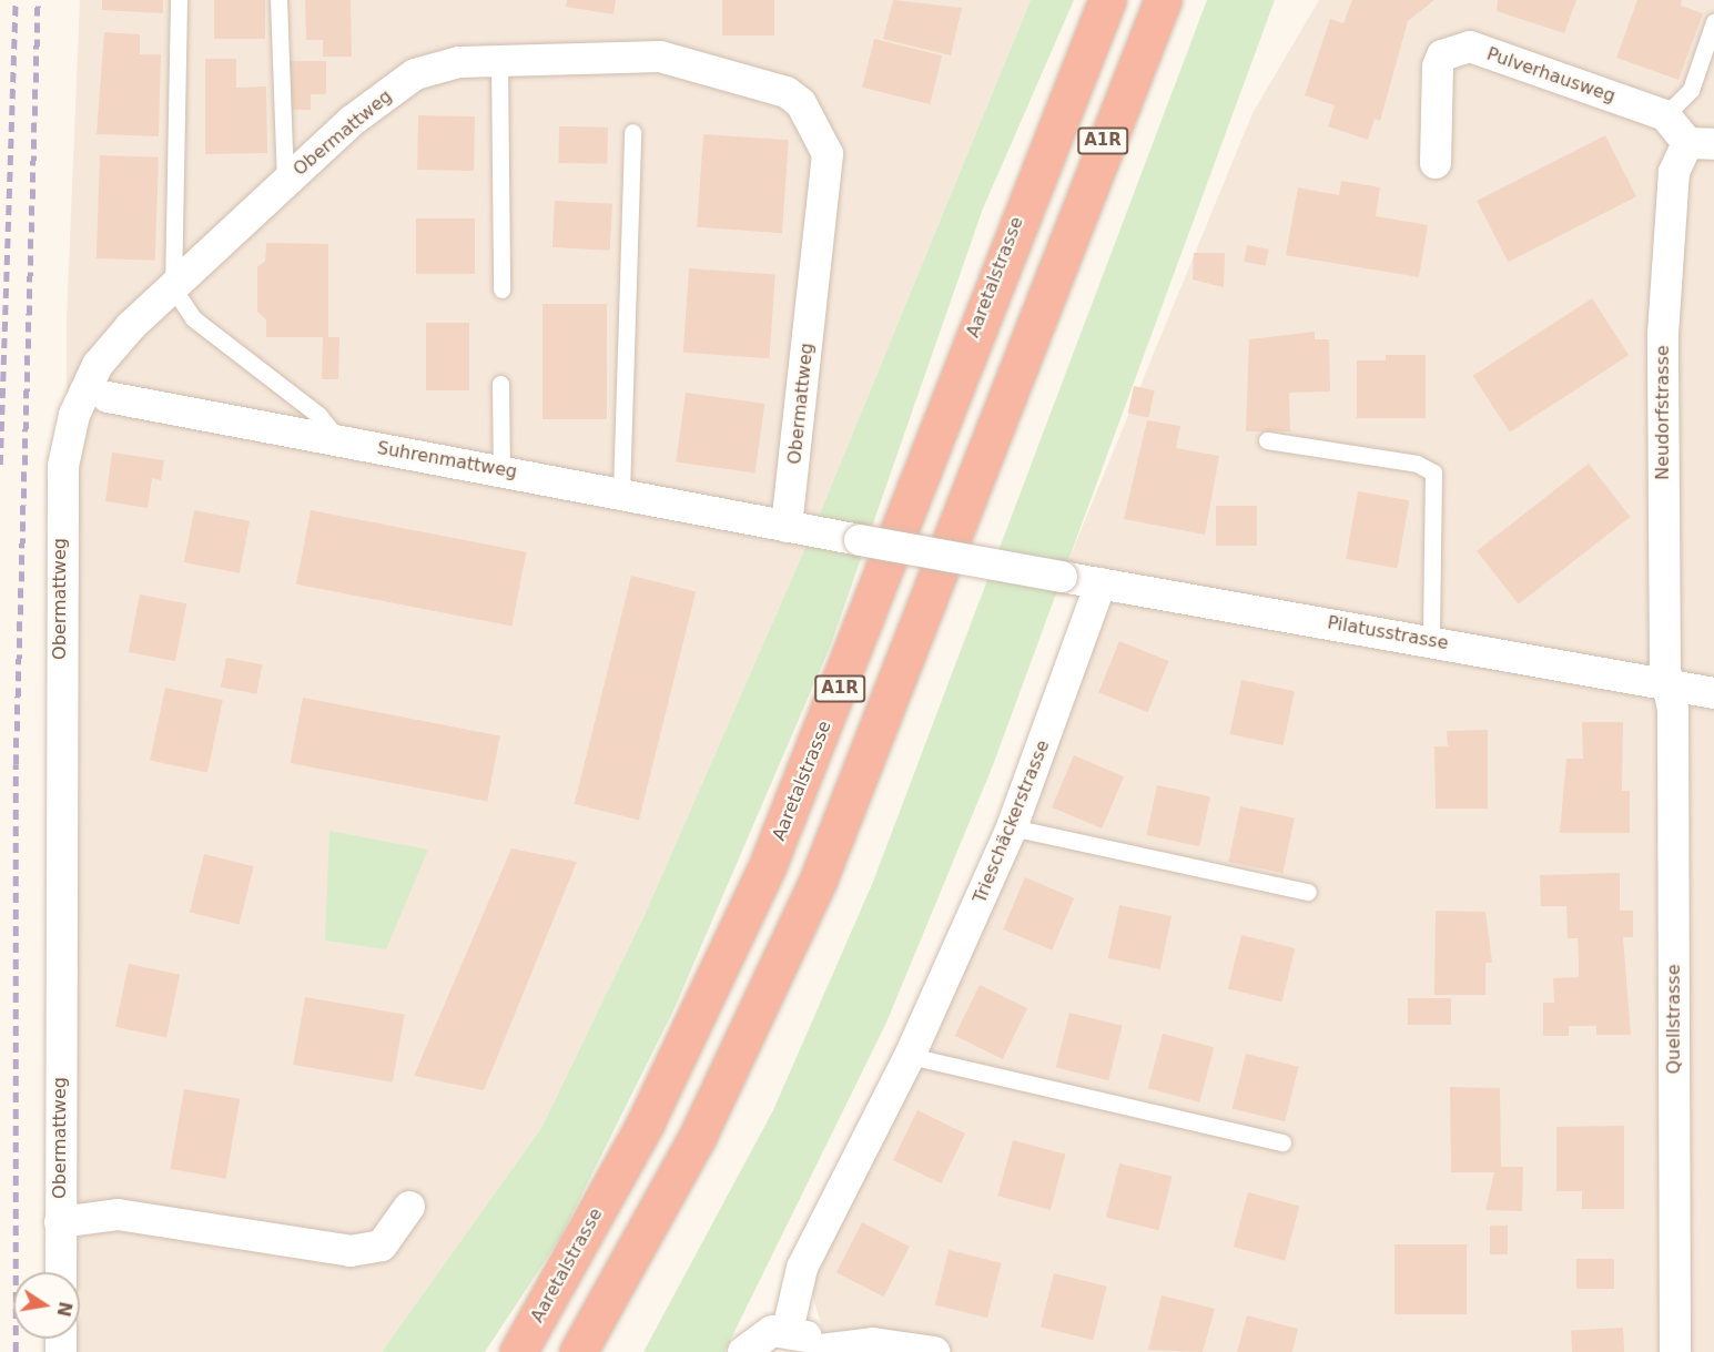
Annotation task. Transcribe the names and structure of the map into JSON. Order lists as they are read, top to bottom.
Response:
{
  "streets": {
    "highway": ["A1R", "Aaretalstrasse"],
    "street": [
      "Pulverhausweg",
      "Obermattweg",
      "Neudorfstrasse",
      "Suhrenmattweg",
      "Pilatusstrasse",
      "Trieschäckerstrasse",
      "Quellstrasse"
    ]
  },
  "crossings": [
    ["Obermattweg", "Suhrenmattweg"],
    ["Obermattweg", "Pilatusstrasse"],
    ["Neudorfstrasse", "Pilatusstrasse"],
    ["Neudorfstrasse", "Quellstrasse"],
    ["Suhrenmattweg", "Pilatusstrasse"],
    ["Pilatusstrasse", "Trieschäckerstrasse"],
    ["Pilatusstrasse", "Quellstrasse"]
  ],
  "north": "right"
}
